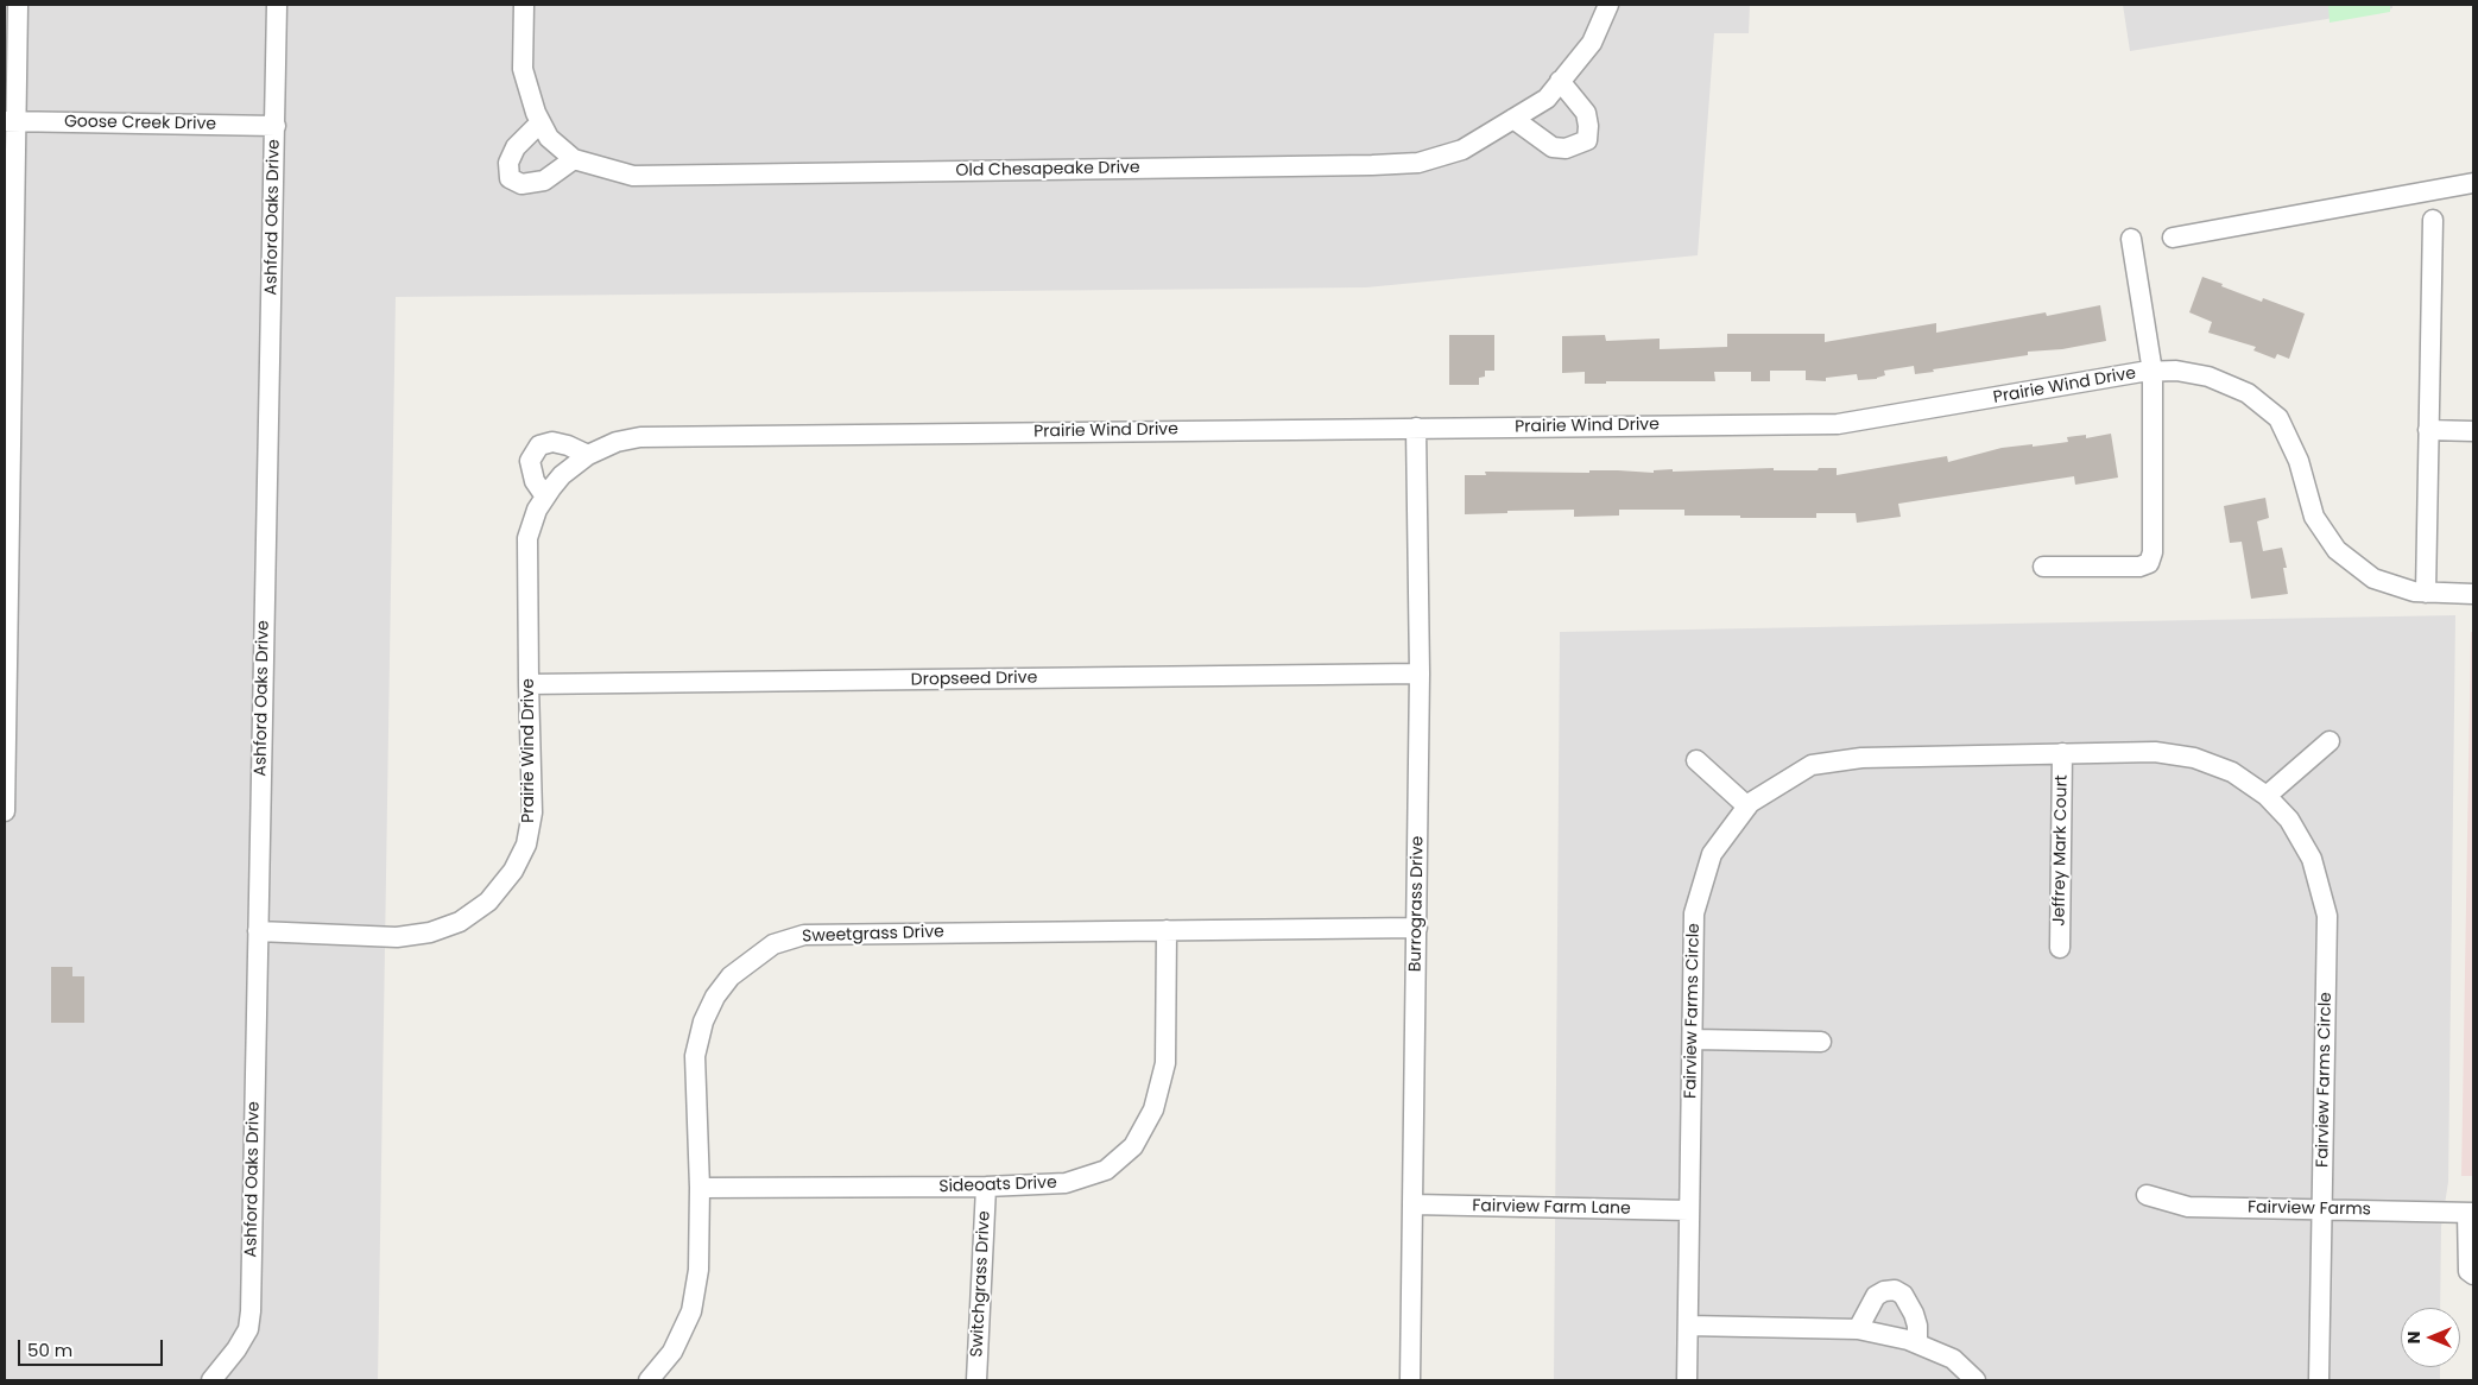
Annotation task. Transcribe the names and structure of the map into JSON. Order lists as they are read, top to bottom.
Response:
{
  "streets": {
    "street": [
      "Goose Creek Drive",
      "Old Chesapeake Drive",
      "Ashford Oaks Drive",
      "Prairie Wind Drive",
      "Dropseed Drive",
      "Jeffrey Mark Court",
      "Burrograss Drive",
      "Sweetgrass Drive",
      "Fairview Farms Circle",
      "Sideoats Drive",
      "Fairview Farm Lane",
      "Fairview Farms",
      "Switchgrass Drive"
    ]
  },
  "crossings": [
    ["Goose Creek Drive", "Ashford Oaks Drive"],
    ["Ashford Oaks Drive", "Prairie Wind Drive"],
    ["Prairie Wind Drive", "Dropseed Drive"],
    ["Prairie Wind Drive", "Burrograss Drive"],
    ["Dropseed Drive", "Burrograss Drive"],
    ["Jeffrey Mark Court", "Fairview Farms Circle"],
    ["Burrograss Drive", "Sweetgrass Drive"],
    ["Burrograss Drive", "Fairview Farm Lane"],
    ["Sweetgrass Drive", "Sideoats Drive"],
    ["Fairview Farms Circle", "Fairview Farm Lane"],
    ["Fairview Farms Circle", "Fairview Farms"],
    ["Sideoats Drive", "Switchgrass Drive"]
  ],
  "scale_bar": "50 m",
  "north": "left"
}
